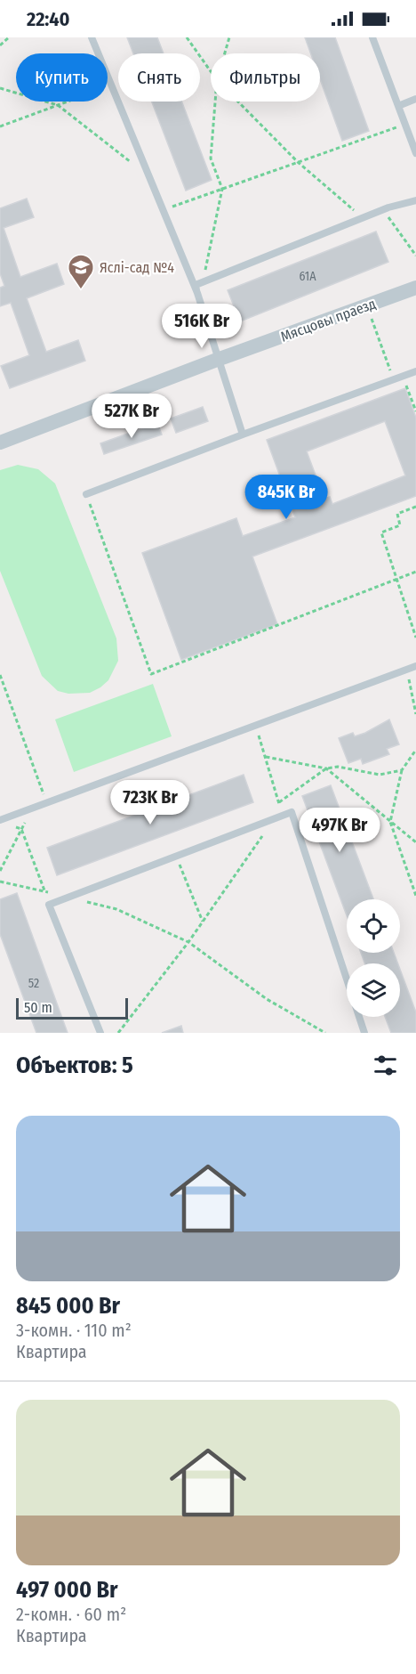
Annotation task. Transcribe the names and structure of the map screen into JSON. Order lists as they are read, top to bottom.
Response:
{
  "streets": {
    "street": ["Мясцовы праезд"]
  },
  "places": {
    "school or university": ["Яслі-сад №4"]
  },
  "house_numbers": ["61А", "52"],
  "scale_bar": "50 m",
  "page": {
    "status": "22:40",
    "chip": ["Купить", "Снять", "Фильтры"],
    "price": [
      "516K Br",
      "527K Br",
      "845K Br",
      "723K Br",
      "497K Br"
    ],
    "scale": "50 m",
    "heading": "Объектов: 5",
    "list": [
      {
        "name": "845 000 Br",
        "note": "3-комн. · 110 m² · Квартира"
      },
      {
        "name": "497 000 Br",
        "note": "2-комн. · 60 m² · Квартира"
      }
    ]
  }
}
